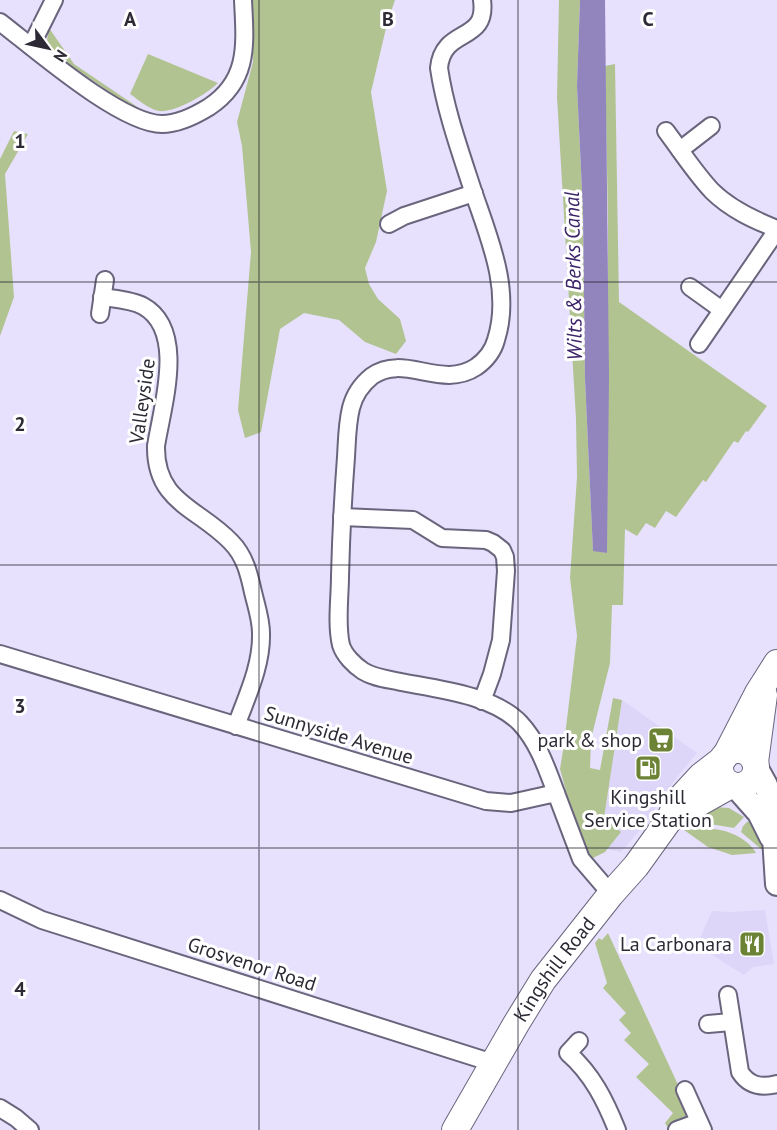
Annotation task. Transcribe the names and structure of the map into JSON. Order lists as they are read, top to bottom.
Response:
{
  "streets": {
    "main road": ["Kingshill Road"],
    "street": ["Valleyside", "Sunnyside Avenue", "Grosvenor Road"]
  },
  "crossings": [
    ["Valleyside", "Sunnyside Avenue"],
    ["Grosvenor Road", "Kingshill Road"]
  ],
  "water": ["Wilts & Berks Canal"],
  "places": {
    "supermarket": ["park & shop"],
    "fuel station": ["Kingshill Service Station"],
    "restaurant": ["La Carbonara"]
  },
  "north": "bottom right",
  "grid": {
    "columns": ["A", "B", "C"],
    "rows": [
      "1",
      "2",
      "3",
      "4"
    ]
  }
}
